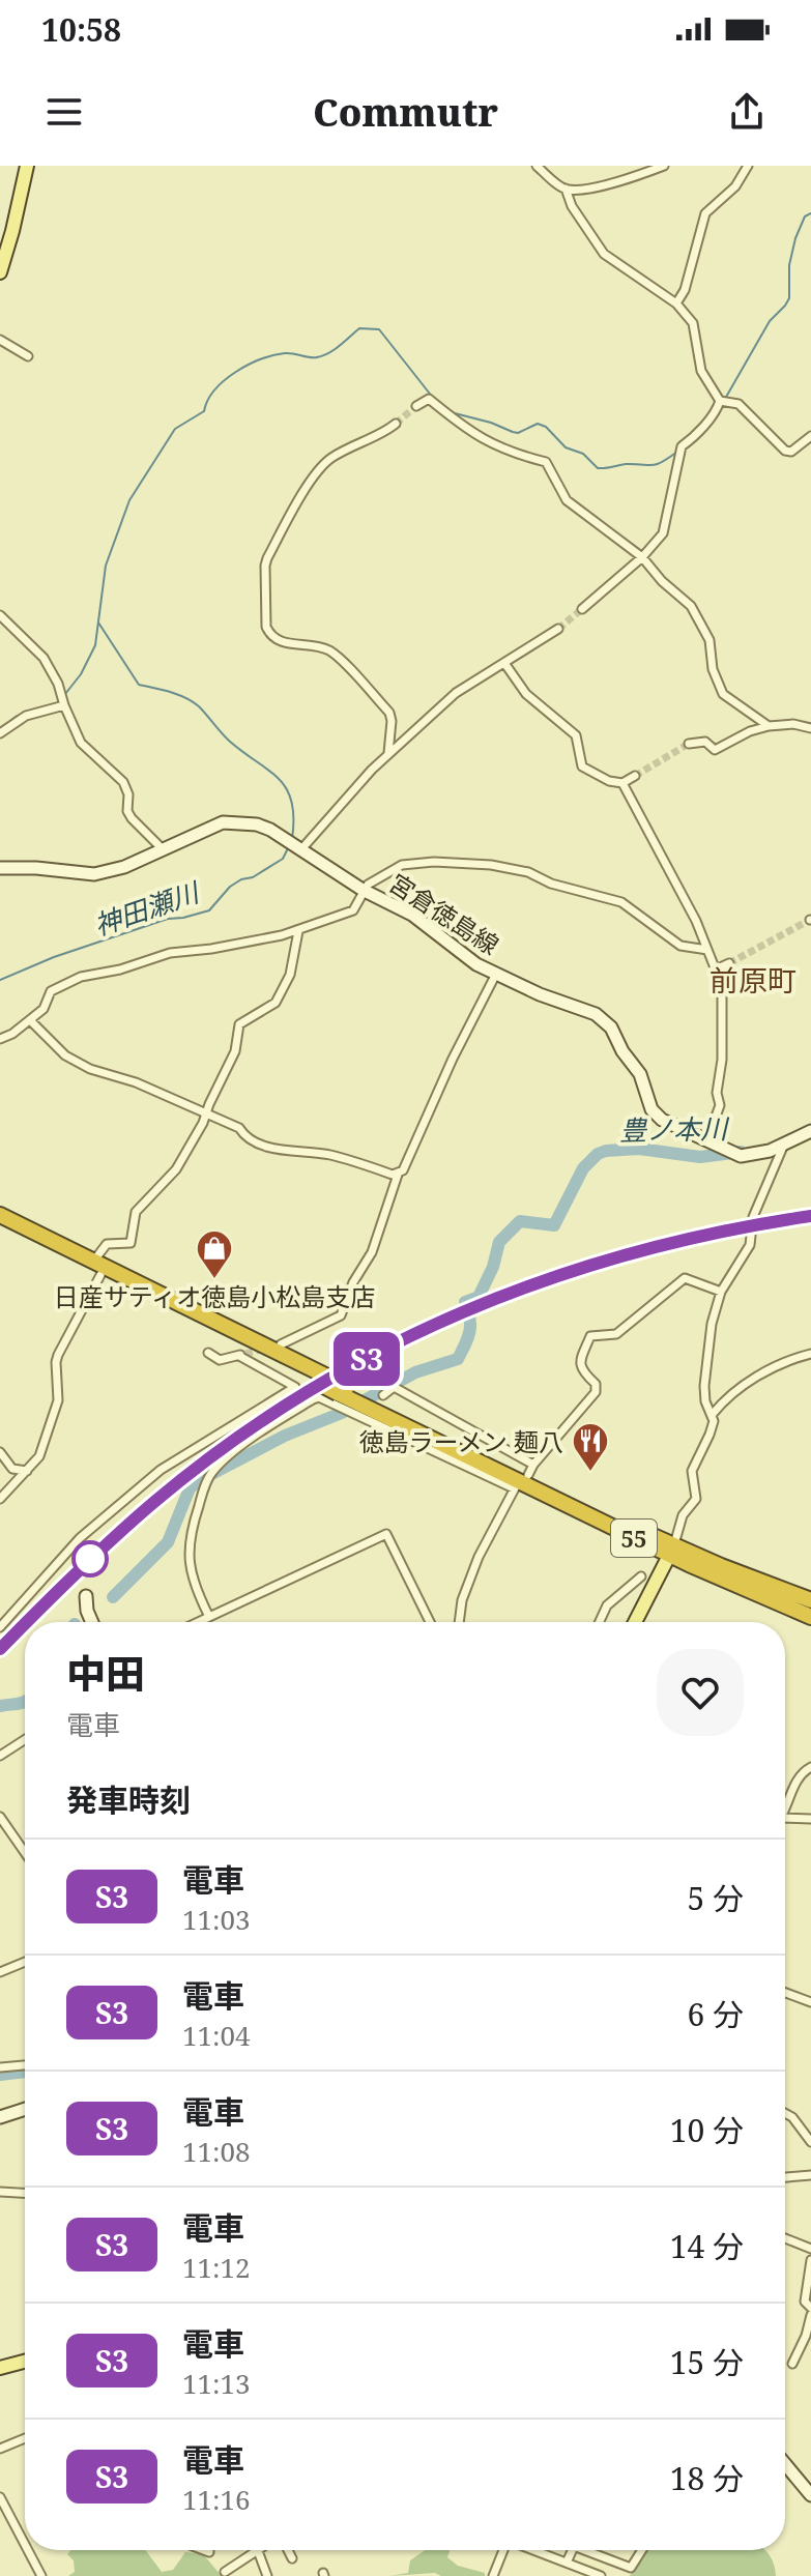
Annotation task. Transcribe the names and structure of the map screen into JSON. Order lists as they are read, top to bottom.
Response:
{
  "streets": {
    "highway": ["55"],
    "main road": ["宮倉徳島線"]
  },
  "districts": ["前原町"],
  "water": ["神田瀬川", "豊ノ本川"],
  "places": {
    "shop": ["日産サティオ徳島小松島支店"],
    "restaurant": ["徳島ラーメン 麺八"]
  },
  "page": {
    "status": "10:58",
    "header": "Commutr",
    "on_map": "S3",
    "heading": [
      ["中田", "電車"],
      "発車時刻"
    ],
    "list": [
      {
        "mark": "S3",
        "name": "電車",
        "note": "11:03",
        "value": "5 分"
      },
      {
        "mark": "S3",
        "name": "電車",
        "note": "11:04",
        "value": "6 分"
      },
      {
        "mark": "S3",
        "name": "電車",
        "note": "11:08",
        "value": "10 分"
      },
      {
        "mark": "S3",
        "name": "電車",
        "note": "11:12",
        "value": "14 分"
      },
      {
        "mark": "S3",
        "name": "電車",
        "note": "11:13",
        "value": "15 分"
      },
      {
        "mark": "S3",
        "name": "電車",
        "note": "11:16",
        "value": "18 分"
      }
    ]
  }
}
